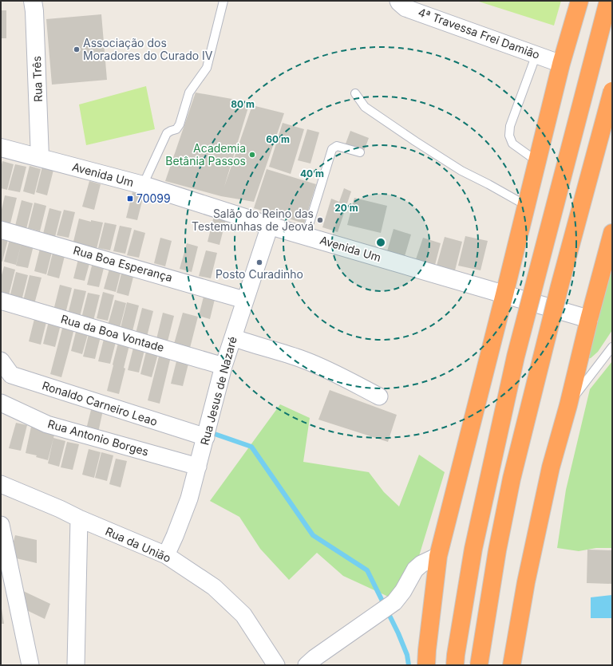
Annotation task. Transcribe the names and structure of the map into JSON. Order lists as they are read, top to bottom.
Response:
{
  "streets": {
    "street": [
      "4ª Travessa Frei Damião",
      "Rua Três",
      "Avenida Um",
      "Rua Boa Esperança",
      "Rua da Boa Vontade",
      "Rua Jesus de Nazaré",
      "Ronaldo Carneiro Leao",
      "Rua Antonio Borges",
      "Rua da União"
    ]
  },
  "crossings": [
    ["Rua Três", "Avenida Um"],
    ["Avenida Um", "Rua Jesus de Nazaré"],
    ["Rua Boa Esperança", "Rua Jesus de Nazaré"],
    ["Rua da Boa Vontade", "Rua Jesus de Nazaré"],
    ["Rua Jesus de Nazaré", "Ronaldo Carneiro Leao"],
    ["Rua Jesus de Nazaré", "Rua Antonio Borges"],
    ["Rua Jesus de Nazaré", "Rua da União"]
  ],
  "places": {
    "other": [
      "Associação dos Moradores do Curado IV",
      "Academia Betânia Passos",
      "Salão do Reino das Testemunhas de Jeová",
      "Posto Curadinho"
    ],
    "transit": ["70099"]
  },
  "rings": [
    "80 m",
    "60 m",
    "40 m",
    "20 m"
  ]
}
